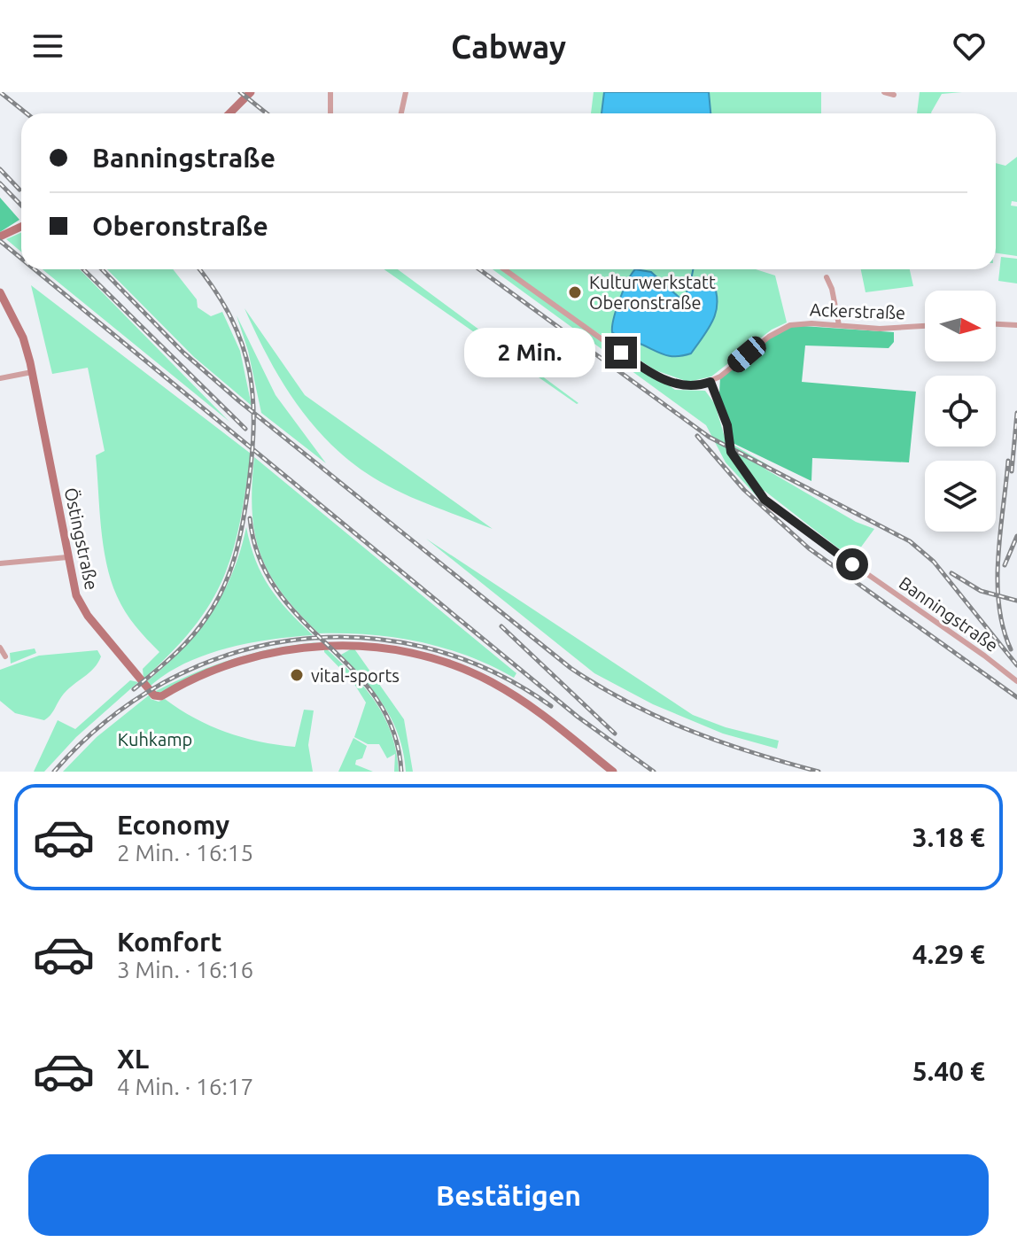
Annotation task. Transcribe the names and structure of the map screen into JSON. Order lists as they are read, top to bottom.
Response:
{
  "streets": {
    "street": ["Ackerstraße", "Östingstraße", "Banningstraße"]
  },
  "crossings": [
    ["Ackerstraße", "Banningstraße"]
  ],
  "parks": ["Kuhkamp"],
  "places": ["Kulturwerkstatt Oberonstraße", "vital-sports"],
  "north": "right",
  "page": {
    "header": "Cabway",
    "banner": ["Banningstraße", "Oberonstraße"],
    "bubble": "2 Min.",
    "list": [
      {
        "name": "Economy",
        "note": "2 Min. · 16:15",
        "value": "3.18 €"
      },
      {
        "name": "Komfort",
        "note": "3 Min. · 16:16",
        "value": "4.29 €"
      },
      {
        "name": "XL",
        "note": "4 Min. · 16:17",
        "value": "5.40 €"
      }
    ],
    "buttons": "Bestätigen"
  }
}
